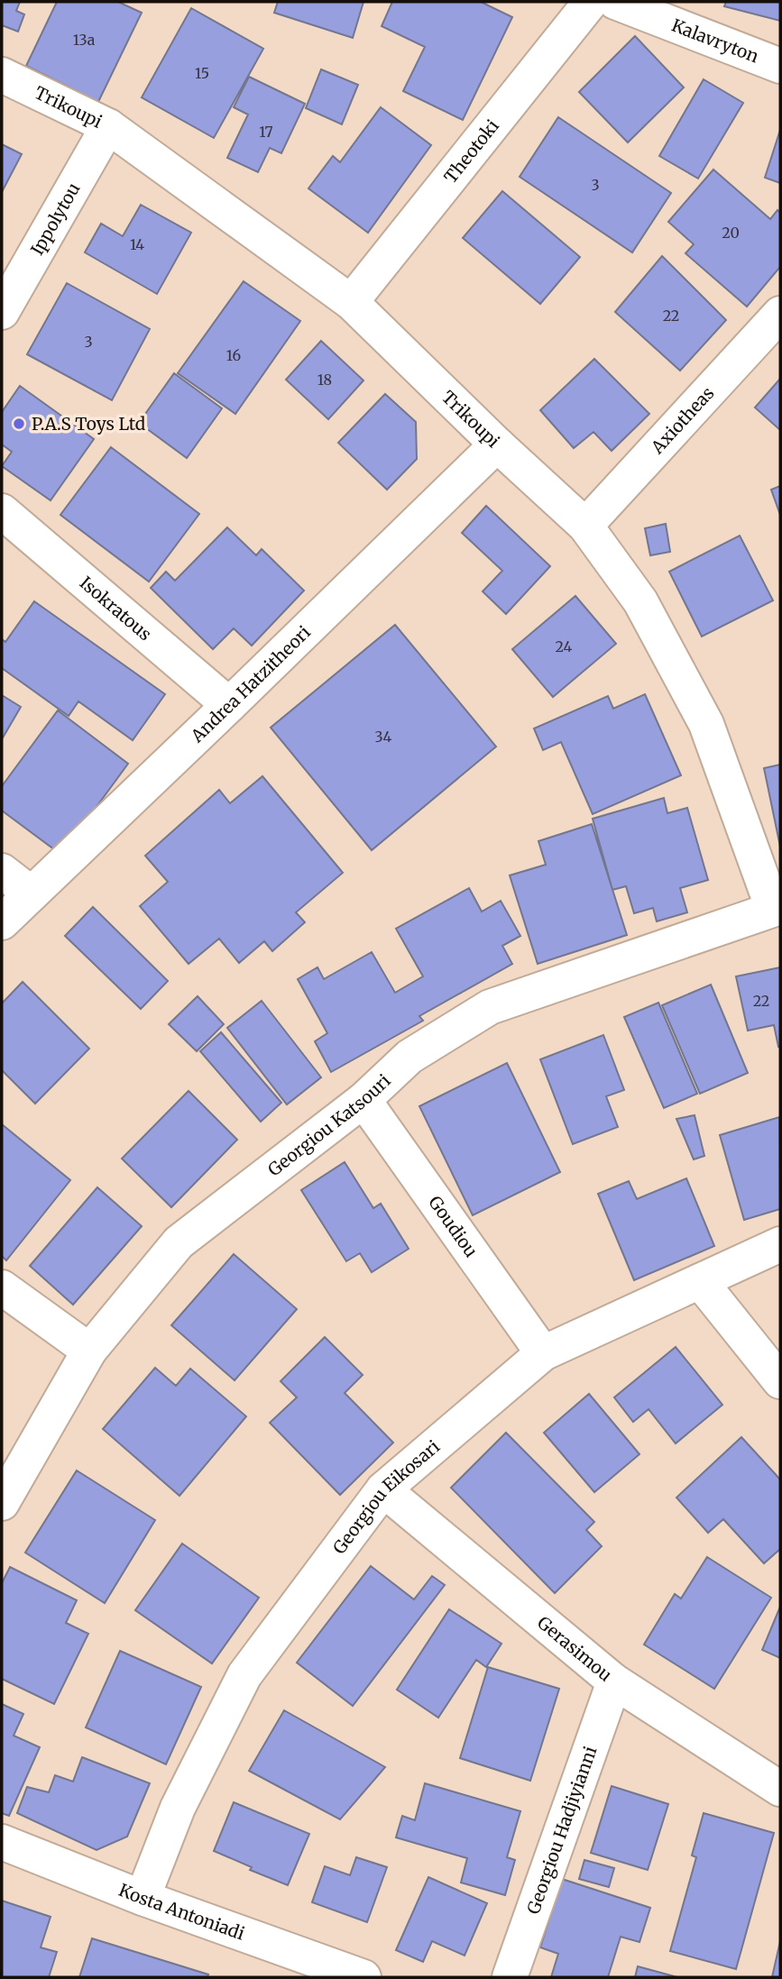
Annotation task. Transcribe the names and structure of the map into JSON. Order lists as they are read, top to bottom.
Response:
{
  "streets": {
    "street": [
      "Kalavryton",
      "Trikoupi",
      "Theotoki",
      "Ippolytou",
      "Axiotheas",
      "Isokratous",
      "Andrea Hatzitheori",
      "Georgiou Katsouri",
      "Goudiou",
      "Georgiou Eikosari",
      "Gerasimou",
      "Georgiou Hadjiyianni",
      "Kosta Antoniadi"
    ]
  },
  "crossings": [
    ["Trikoupi", "Theotoki"],
    ["Trikoupi", "Ippolytou"],
    ["Trikoupi", "Axiotheas"],
    ["Trikoupi", "Andrea Hatzitheori"],
    ["Trikoupi", "Georgiou Katsouri"],
    ["Isokratous", "Andrea Hatzitheori"],
    ["Georgiou Katsouri", "Goudiou"],
    ["Goudiou", "Georgiou Eikosari"],
    ["Georgiou Eikosari", "Gerasimou"],
    ["Georgiou Eikosari", "Kosta Antoniadi"],
    ["Gerasimou", "Georgiou Hadjiyianni"]
  ],
  "places": ["P.A.S Toys Ltd"],
  "house_numbers": [
    "13a",
    "15",
    "17",
    "3",
    "20",
    "14",
    "22",
    "3",
    "16",
    "18",
    "24",
    "34",
    "22"
  ]
}
